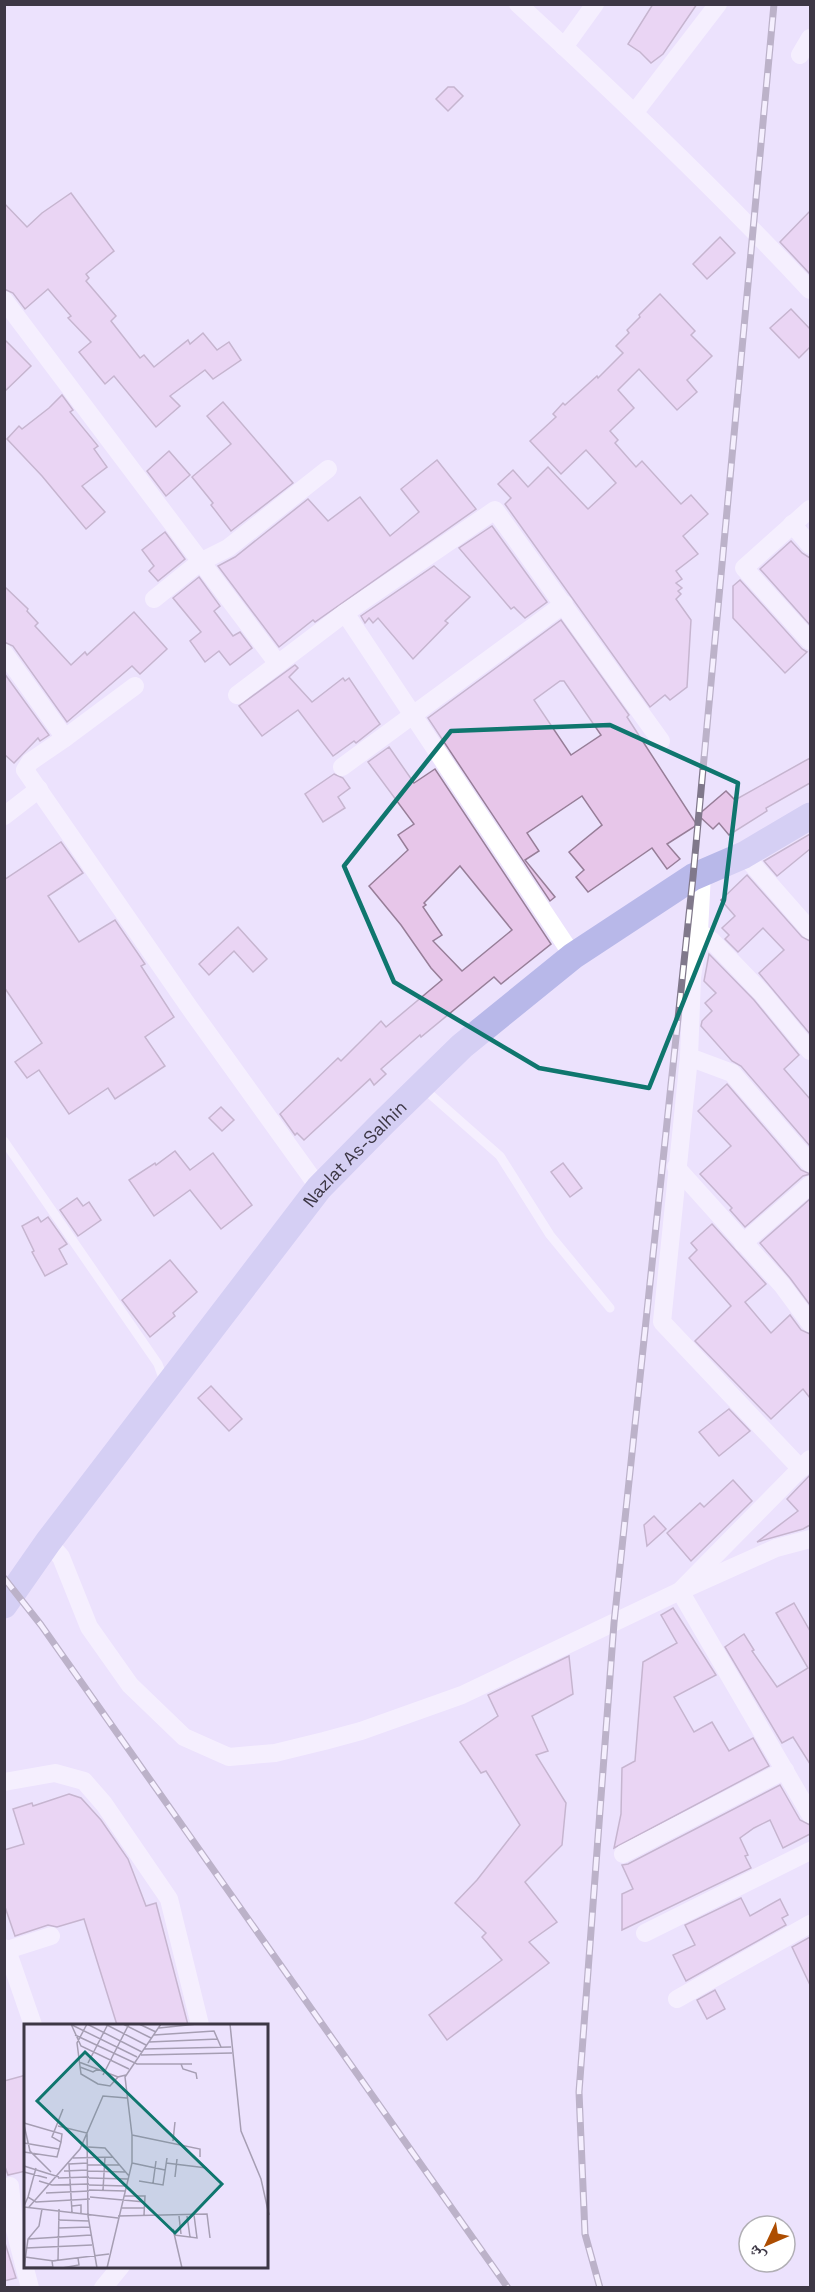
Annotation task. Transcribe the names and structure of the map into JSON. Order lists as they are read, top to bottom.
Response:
{
  "streets": {
    "main road": ["Nazlat As-Salhin"]
  },
  "north": "bottom left"
}
